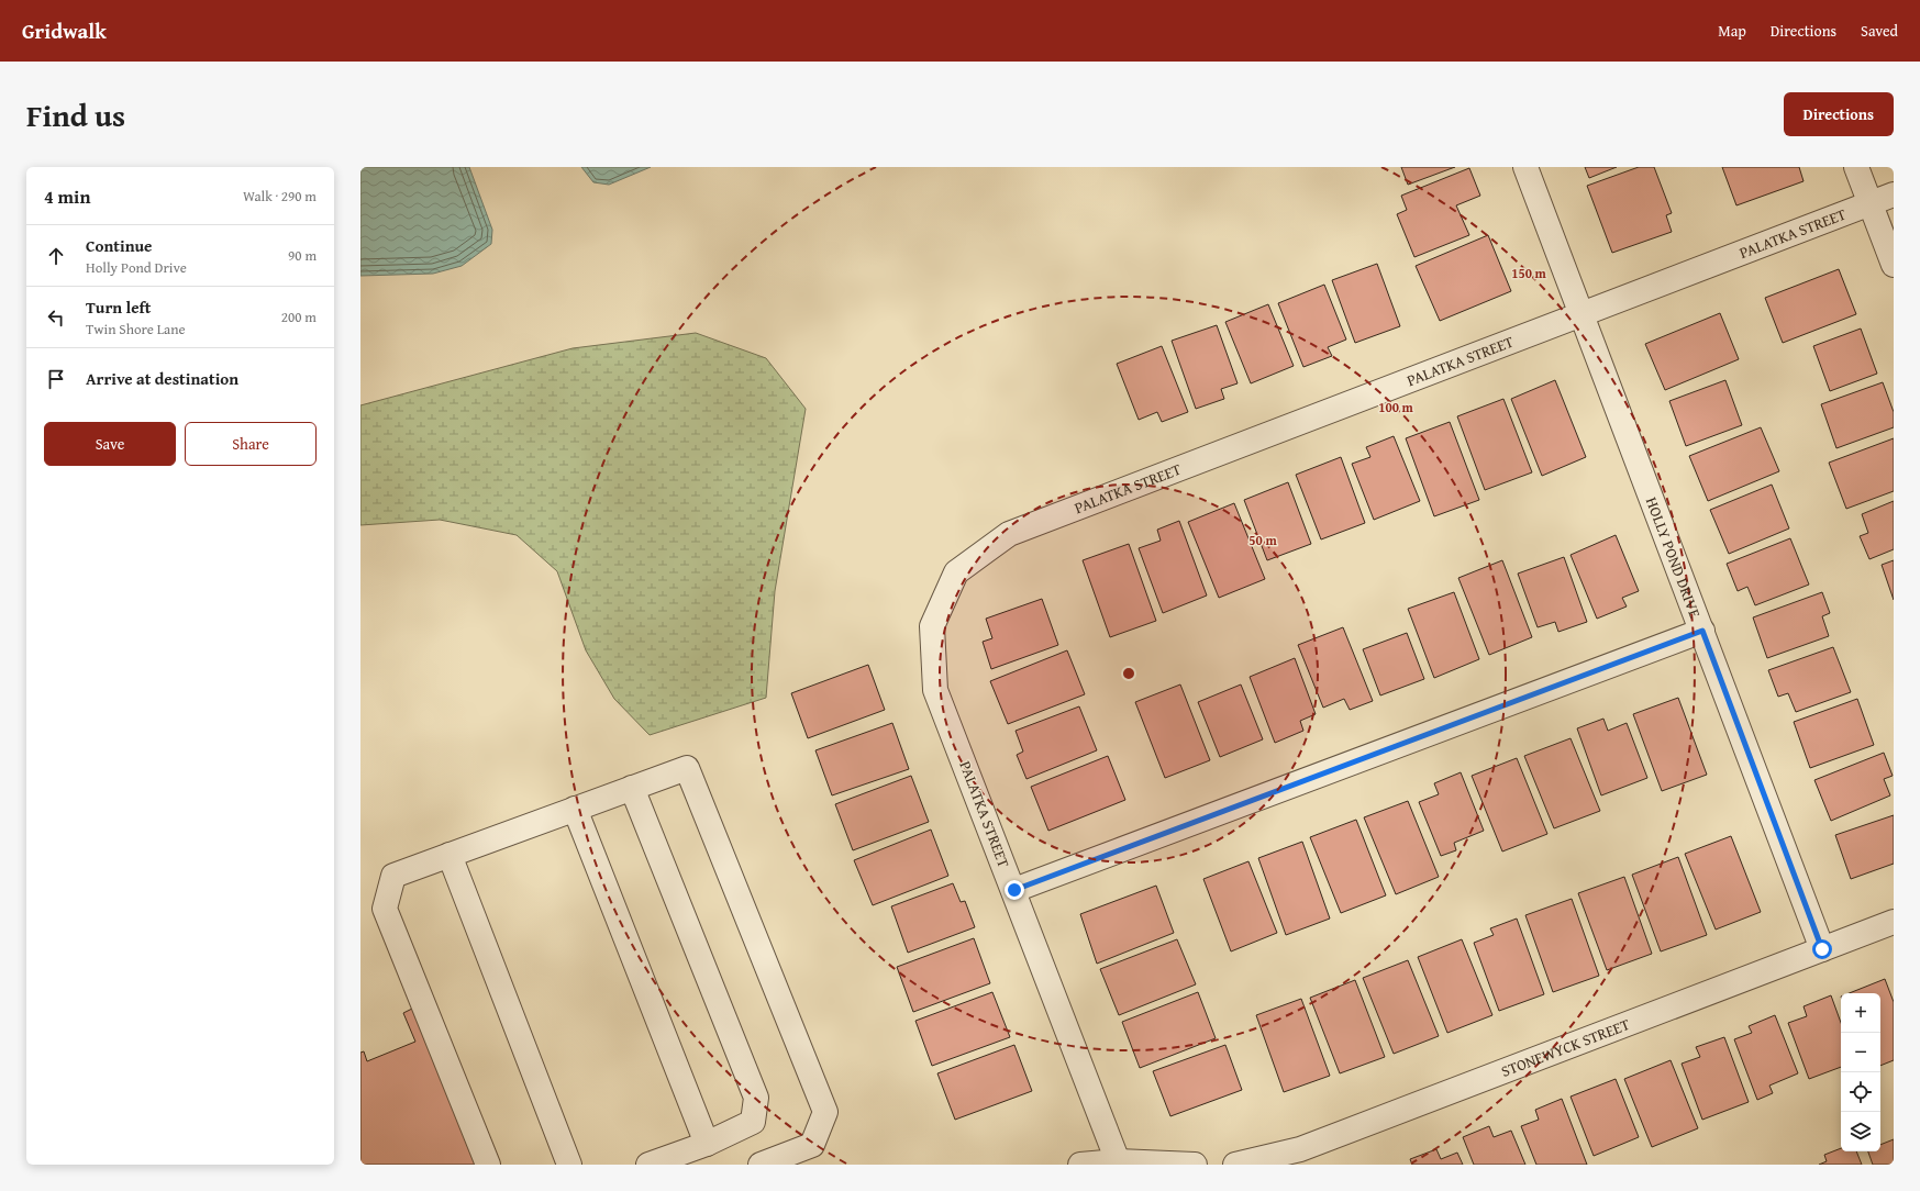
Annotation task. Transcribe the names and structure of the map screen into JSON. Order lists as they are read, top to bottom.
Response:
{
  "streets": {
    "street": ["PALATKA STREET", "HOLLY POND DRIVE", "STONEWYCK STREET"]
  },
  "crossings": [
    ["PALATKA STREET", "HOLLY POND DRIVE"],
    ["HOLLY POND DRIVE", "STONEWYCK STREET"]
  ],
  "page": {
    "header": "Gridwalk",
    "nav": ["Map", "Directions", "Saved"],
    "title": "Find us",
    "buttons": [
      "Directions",
      ["Save", "Share"]
    ],
    "heading": ["4 min", "Walk · 290 m"],
    "list": [
      ["Continue", "Holly Pond Drive", "90 m"],
      ["Turn left", "Twin Shore Lane", "200 m"],
      "Arrive at destination"
    ],
    "map_buttons": ["+", "−"]
  },
  "rings": ["150 m", "100 m", "50 m"]
}
